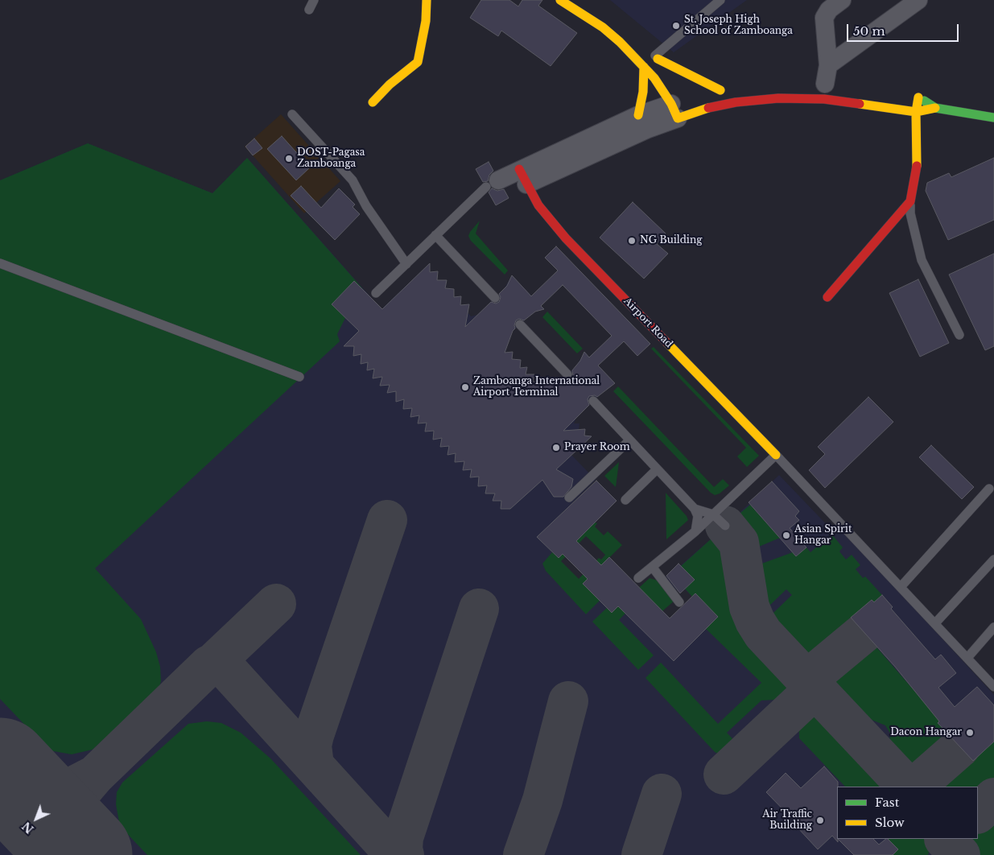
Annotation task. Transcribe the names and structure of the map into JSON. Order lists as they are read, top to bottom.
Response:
{
  "streets": {
    "street": ["Airport Road"]
  },
  "places": [
    "St. Joseph High School of Zamboanga",
    "DOST-Pagasa Zamboanga",
    "NG Building",
    "Zamboanga International Airport Terminal",
    "Prayer Room",
    "Asian Spirit Hangar",
    "Dacon Hangar",
    "Air Traffic Building"
  ],
  "legend": ["Fast", "Slow"],
  "scale_bar": "50 m",
  "north": "bottom left"
}
